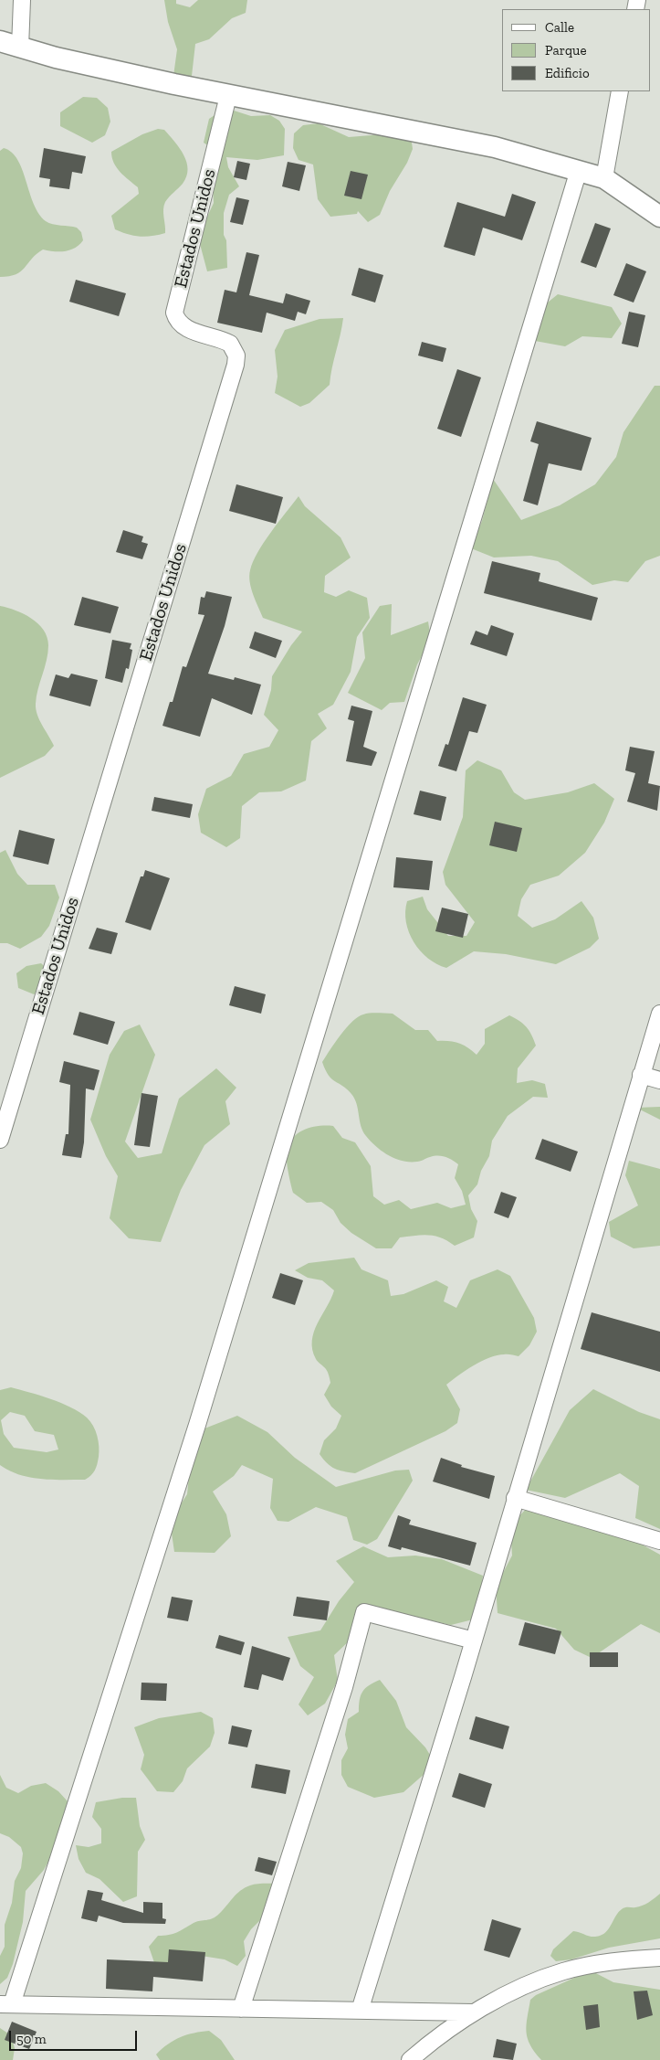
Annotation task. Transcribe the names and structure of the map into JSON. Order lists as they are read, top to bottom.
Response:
{
  "streets": {
    "street": ["Estados Unidos"]
  },
  "legend": ["Calle", "Parque", "Edificio"],
  "scale_bar": "50 m"
}
